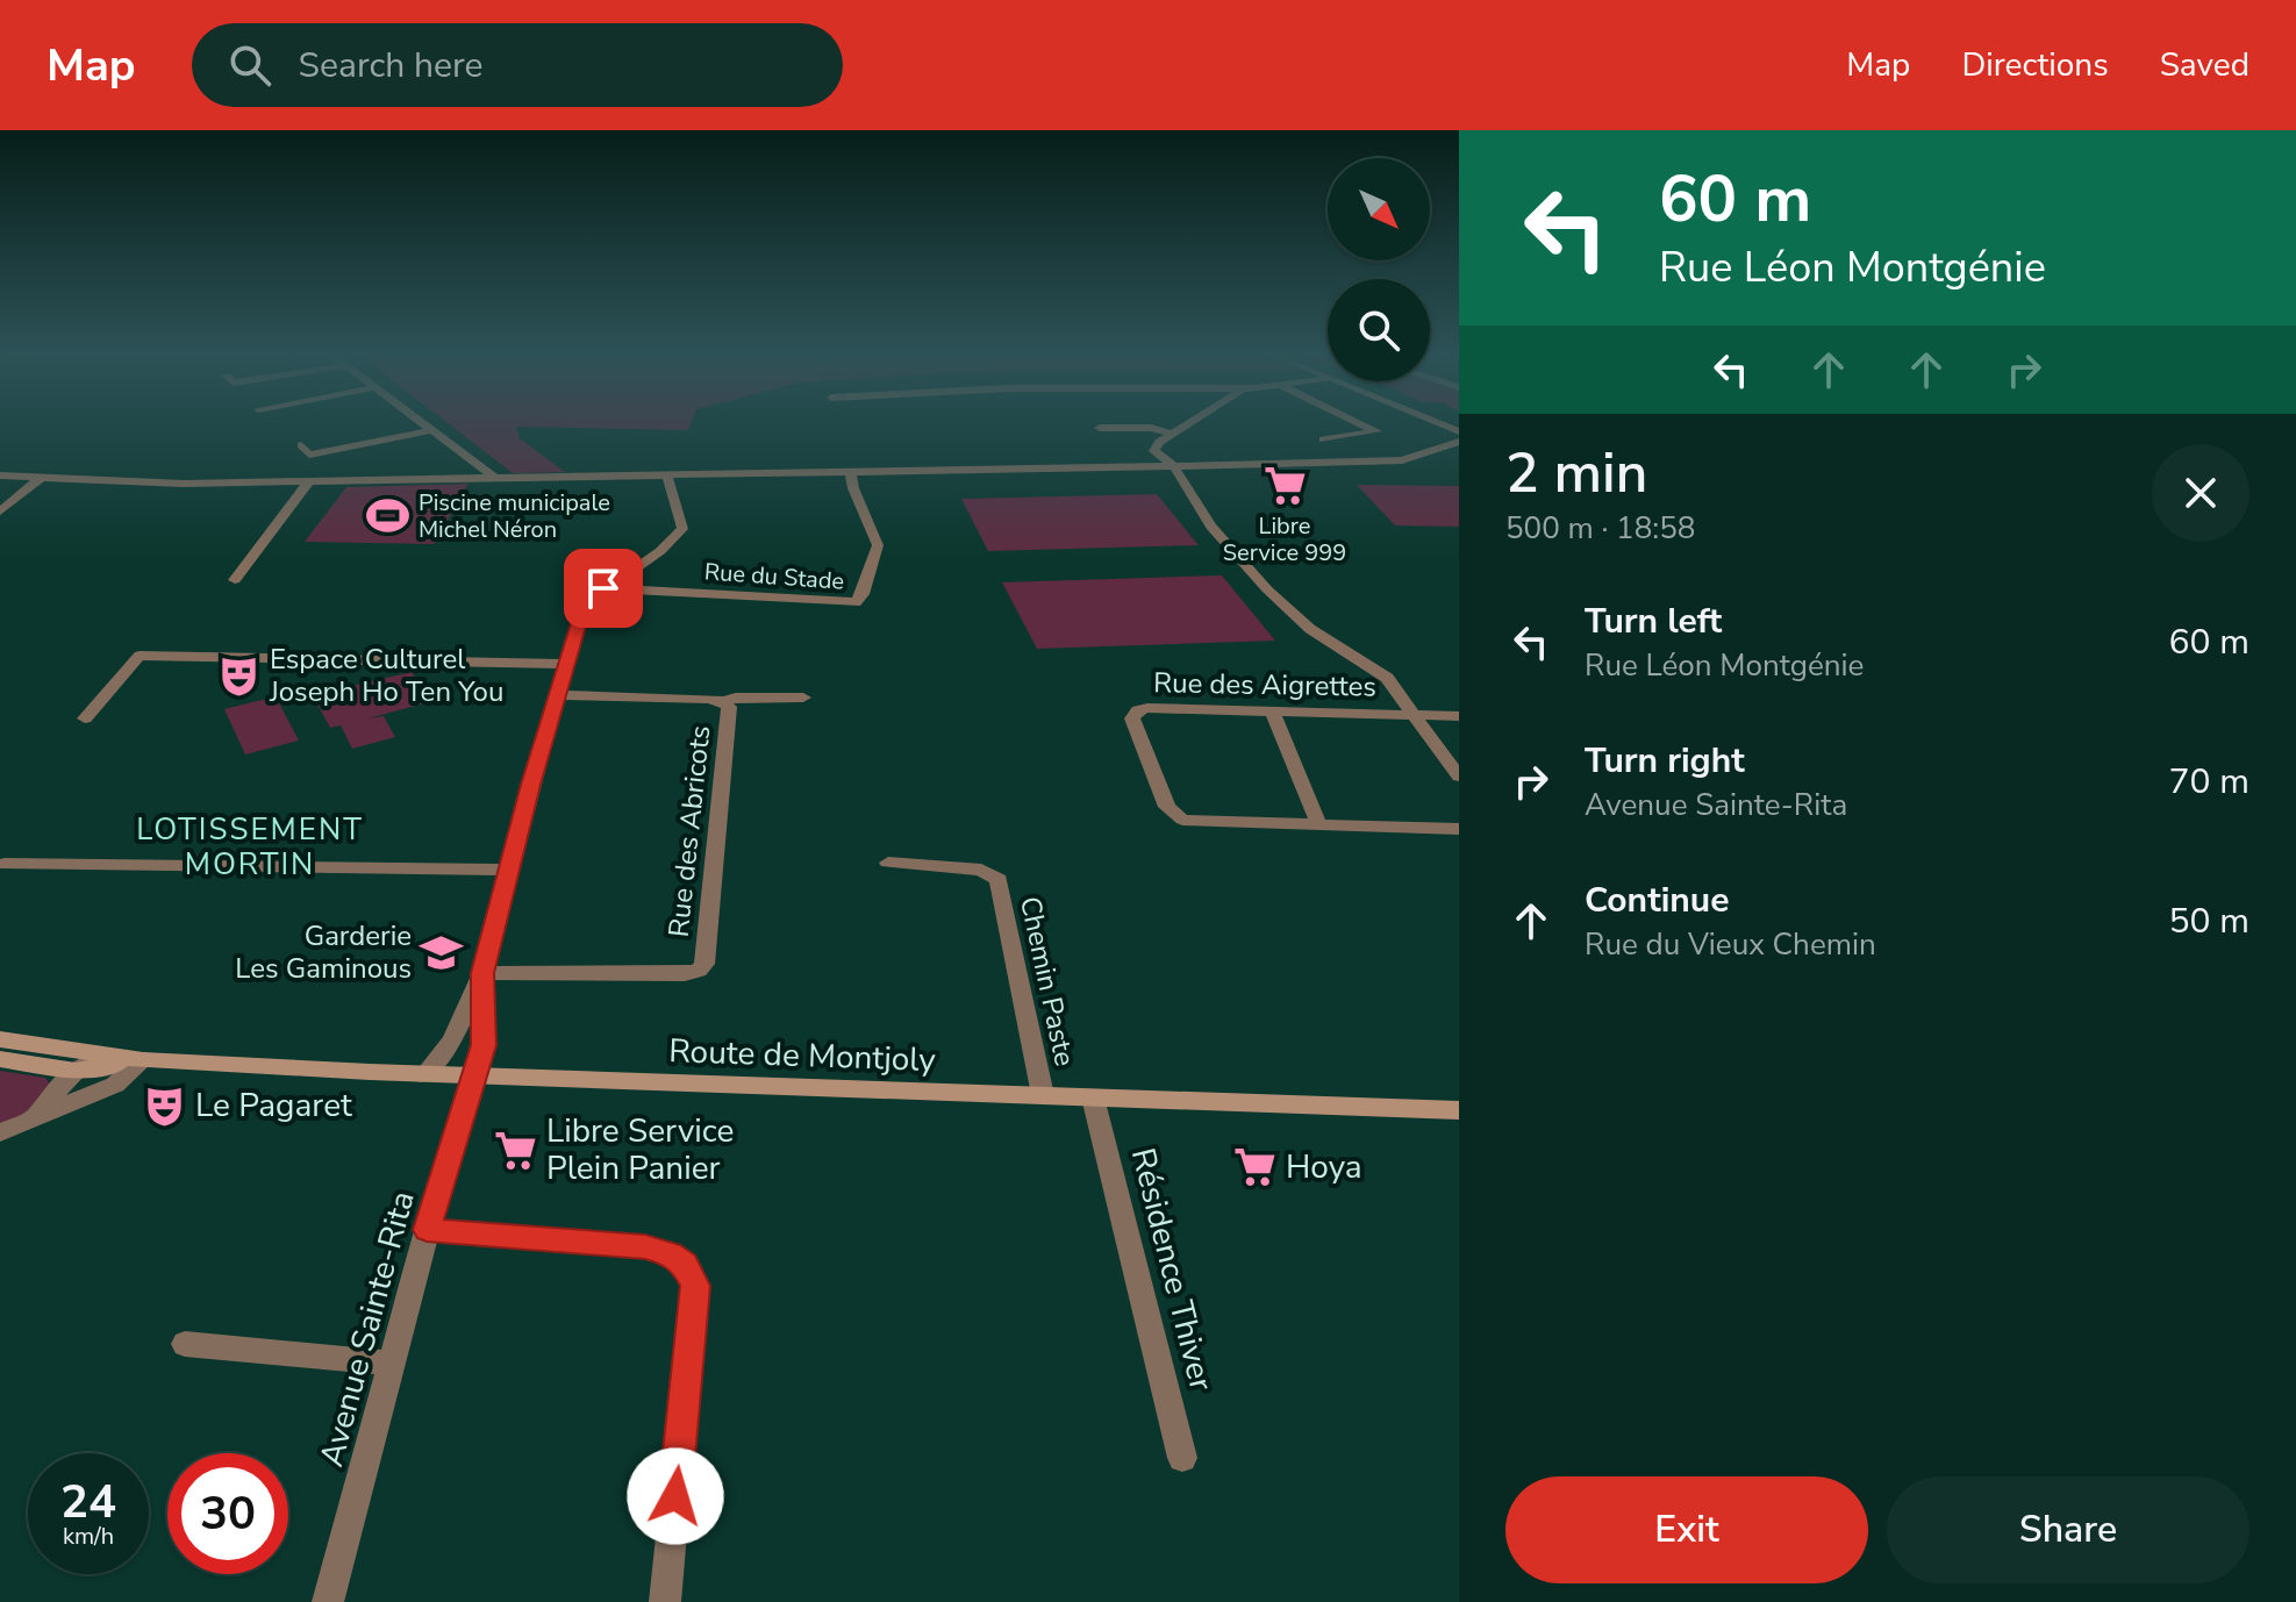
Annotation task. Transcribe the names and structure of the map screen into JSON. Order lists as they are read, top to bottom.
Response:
{
  "streets": {
    "main road": ["Route de Montjoly"],
    "street": [
      "Rue du Stade",
      "Rue des Aigrettes",
      "Rue des Abricots",
      "Chemin Paste",
      "Résidence Thiver",
      "Avenue Sainte-Rita"
    ]
  },
  "crossings": [
    ["Rue des Abricots", "Avenue Sainte-Rita"],
    ["Chemin Paste", "Route de Montjoly"],
    ["Route de Montjoly", "Résidence Thiver"],
    ["Route de Montjoly", "Avenue Sainte-Rita"]
  ],
  "districts": ["LOTISSEMENT MORTIN"],
  "places": {
    "supermarket": ["Libre Service 999", "Libre Service Plein Panier", "Hoya"],
    "sports": ["Piscine municipale Michel Néron"],
    "theatre": ["Espace Culturel Joseph Ho Ten You", "Le Pagaret"],
    "school or university": ["Garderie Les Gaminous"]
  },
  "north": "bottom right",
  "page": {
    "header": "Map",
    "search": "Search here",
    "nav": ["Map", "Directions", "Saved"],
    "turn": ["60 m", "Rue Léon Montgénie"],
    "heading": ["2 min", "500 m · 18:58"],
    "list": [
      {
        "name": "Turn left",
        "note": "Rue Léon Montgénie",
        "value": "60 m"
      },
      {
        "name": "Turn right",
        "note": "Avenue Sainte-Rita",
        "value": "70 m"
      },
      {
        "name": "Continue",
        "note": "Rue du Vieux Chemin",
        "value": "50 m"
      }
    ],
    "speed": "24 km/h",
    "limit": "30",
    "buttons": ["Exit", "Share"]
  }
}
